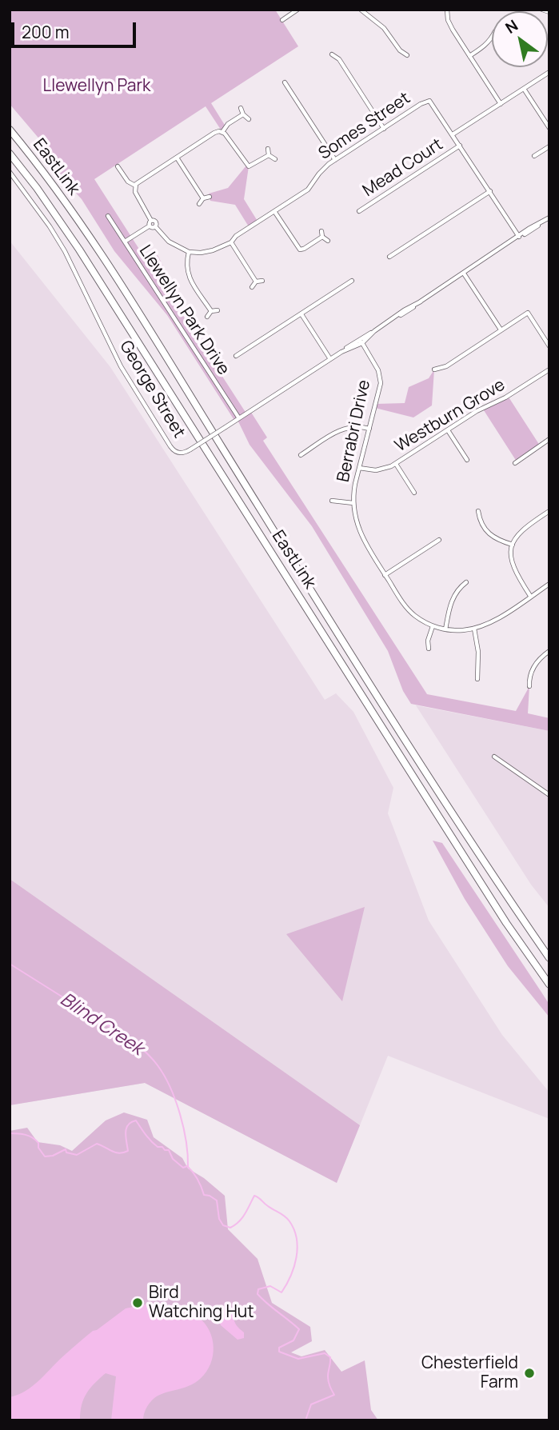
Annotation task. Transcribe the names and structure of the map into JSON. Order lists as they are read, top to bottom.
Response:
{
  "streets": {
    "highway": ["EastLink"],
    "street": [
      "Somes Street",
      "Mead Court",
      "Llewellyn Park Drive",
      "George Street",
      "Westburn Grove",
      "Berrabri Drive"
    ]
  },
  "crossings": [
    ["Somes Street", "Mead Court"],
    ["Somes Street", "George Street"],
    ["Llewellyn Park Drive", "George Street"],
    ["George Street", "Berrabri Drive"],
    ["Westburn Grove", "Berrabri Drive"]
  ],
  "water": ["Blind Creek"],
  "parks": ["Llewellyn Park"],
  "places": ["Bird Watching Hut", "Chesterfield Farm"],
  "scale_bar": "200 m",
  "north": "top left"
}
